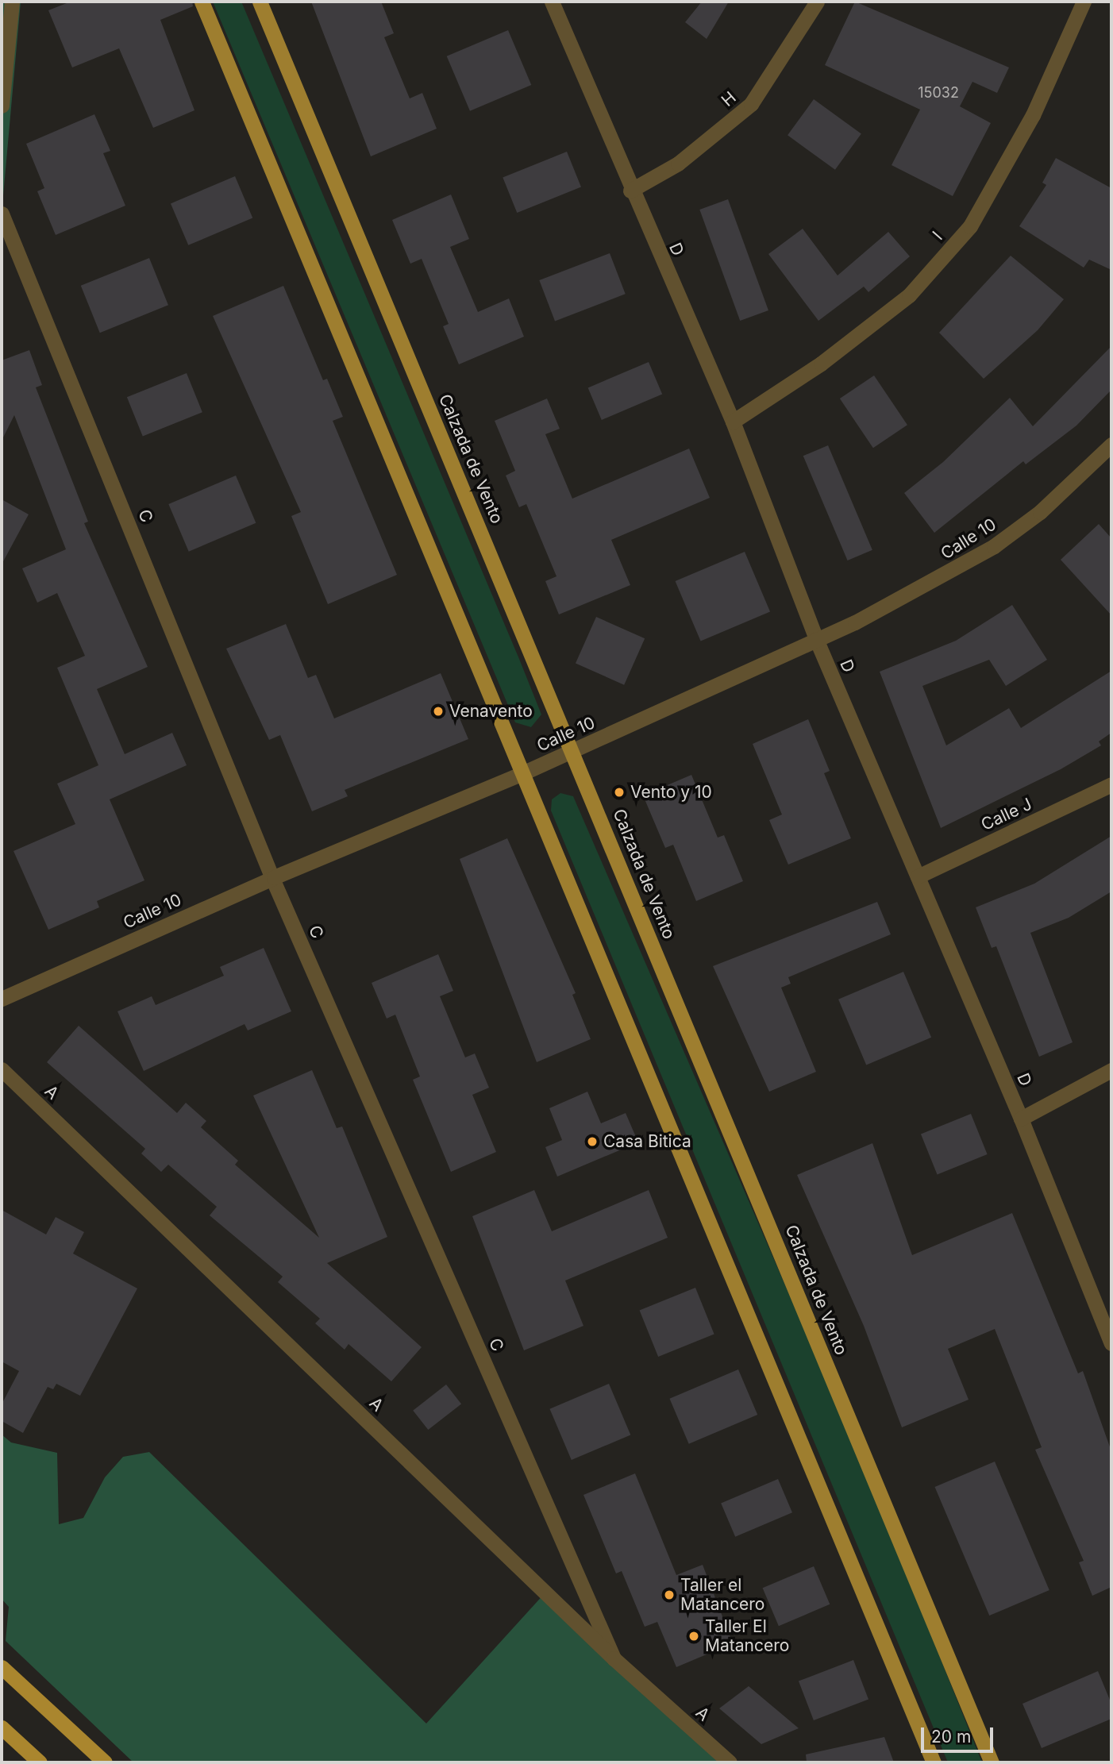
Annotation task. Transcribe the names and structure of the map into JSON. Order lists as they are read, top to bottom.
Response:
{
  "streets": {
    "main road": ["Calzada de Vento"],
    "street": [
      "H",
      "I",
      "D",
      "C",
      "Calle 10",
      "Calle J",
      "A"
    ]
  },
  "crossings": [
    ["H", "D"],
    ["I", "D"],
    ["D", "Calle 10"],
    ["D", "Calle J"],
    ["Calzada de Vento", "Calle 10"],
    ["C", "Calle 10"],
    ["C", "A"]
  ],
  "places": [
    "Venavento",
    "Vento y 10",
    "Casa Bitica",
    "Taller el Matancero",
    "Taller El Matancero"
  ],
  "house_numbers": ["15032"],
  "scale_bar": "20 m"
}
